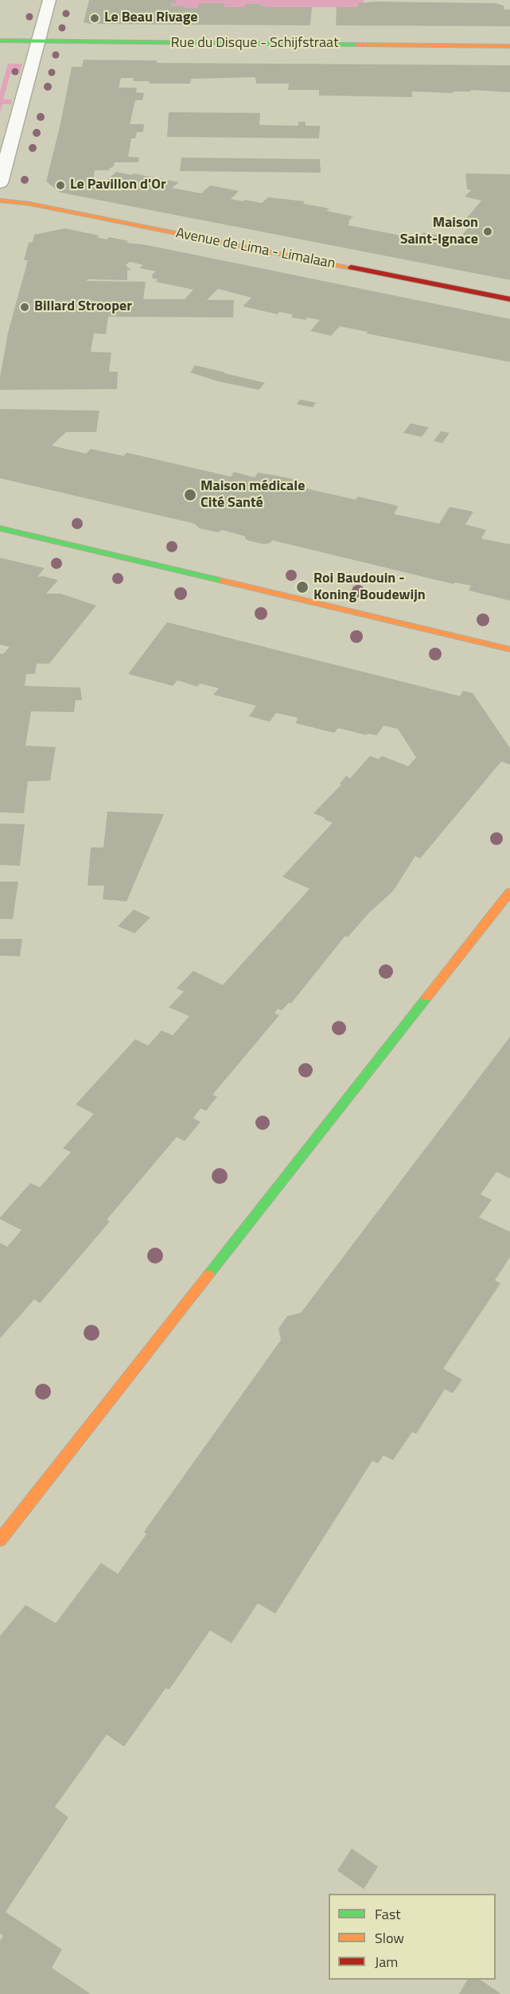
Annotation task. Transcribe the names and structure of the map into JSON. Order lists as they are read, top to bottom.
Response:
{
  "streets": {
    "street": ["Rue du Disque - Schijfstraat", "Avenue de Lima - Limalaan"]
  },
  "places": [
    "Le Beau Rivage",
    "Le Pavillon d'Or",
    "Maison Saint-Ignace",
    "Billard Strooper",
    "Maison médicale Cité Santé",
    "Roi Baudouin - Koning Boudewijn"
  ],
  "legend": ["Fast", "Slow", "Jam"]
}
